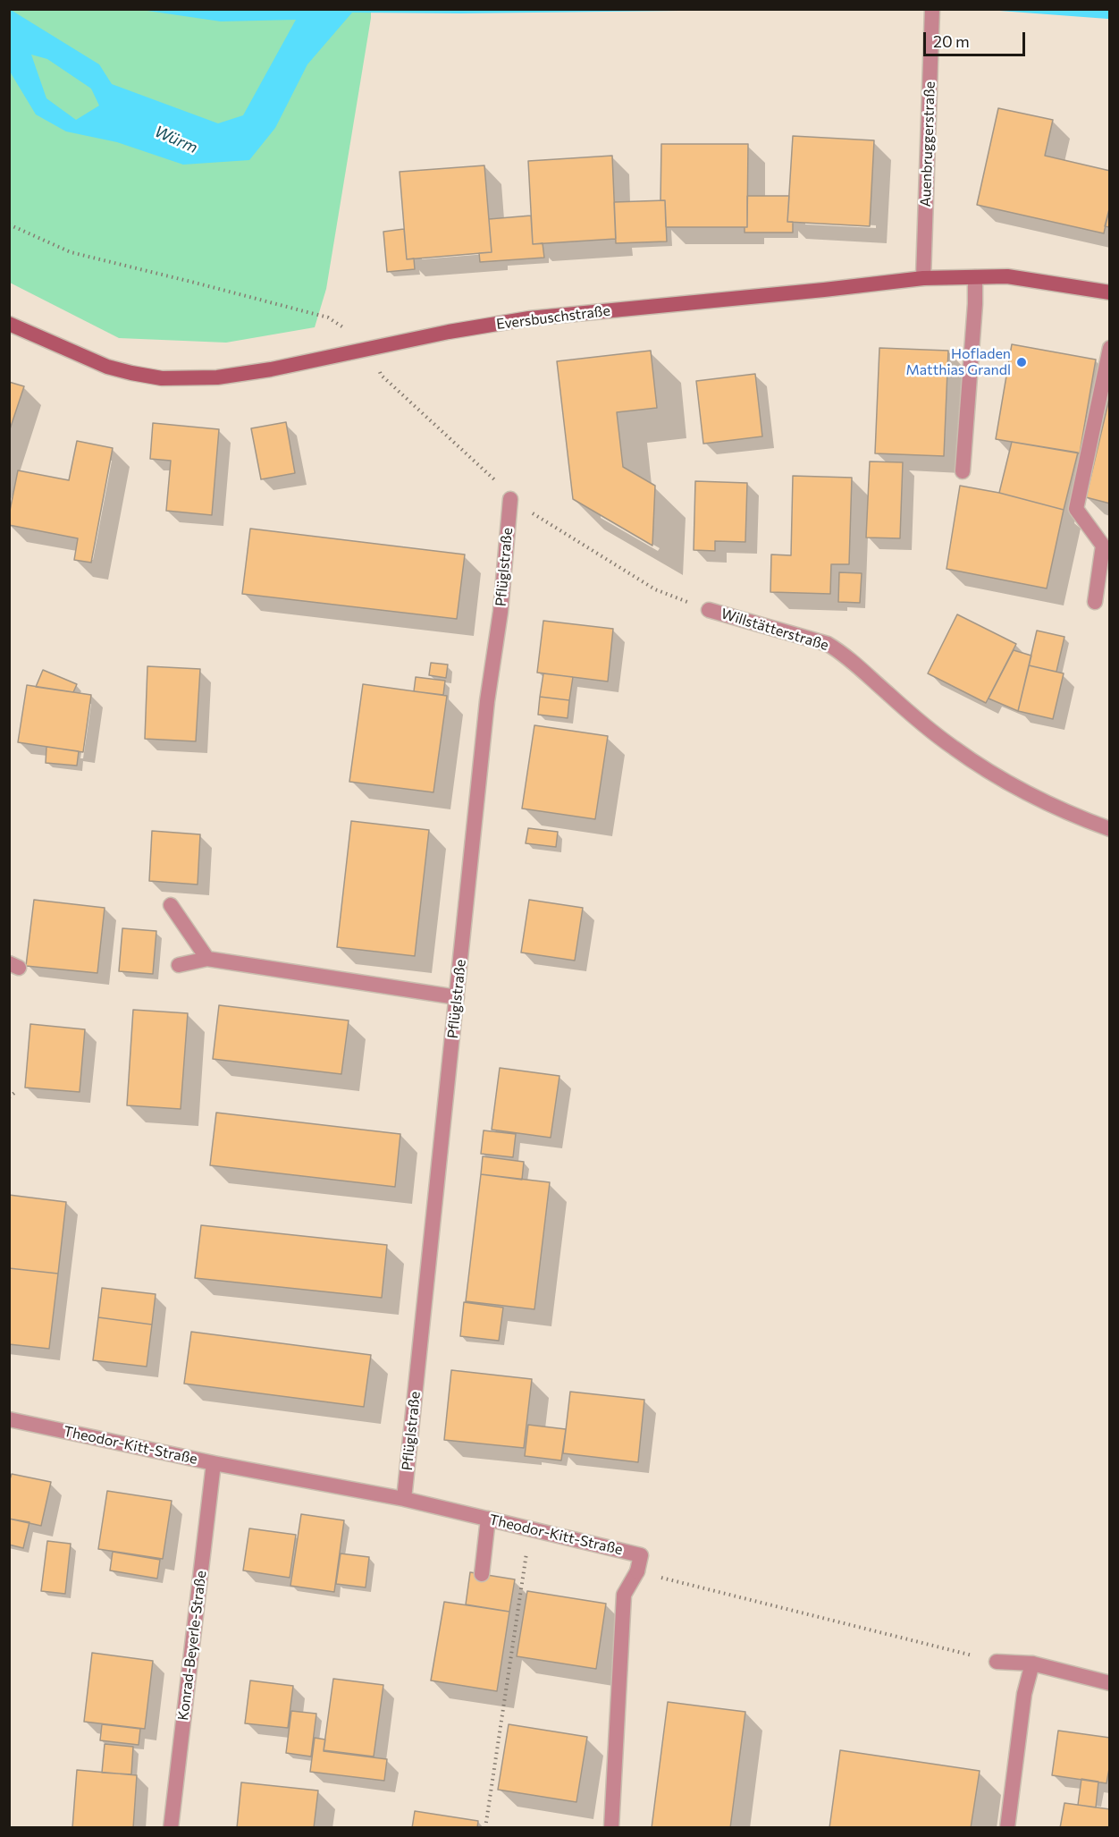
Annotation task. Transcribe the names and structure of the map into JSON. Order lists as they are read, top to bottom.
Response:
{
  "streets": {
    "main road": ["Eversbuschstraße"],
    "street": [
      "Auenbruggerstraße",
      "Pflüglstraße",
      "Willstätterstraße",
      "Theodor-Kitt-Straße",
      "Konrad-Beyerle-Straße"
    ]
  },
  "crossings": [
    ["Auenbruggerstraße", "Eversbuschstraße"],
    ["Eversbuschstraße", "Willstätterstraße"],
    ["Pflüglstraße", "Willstätterstraße"],
    ["Pflüglstraße", "Theodor-Kitt-Straße"],
    ["Theodor-Kitt-Straße", "Konrad-Beyerle-Straße"]
  ],
  "water": ["Würm"],
  "places": ["Hofladen Matthias Grandl"],
  "scale_bar": "20 m"
}
